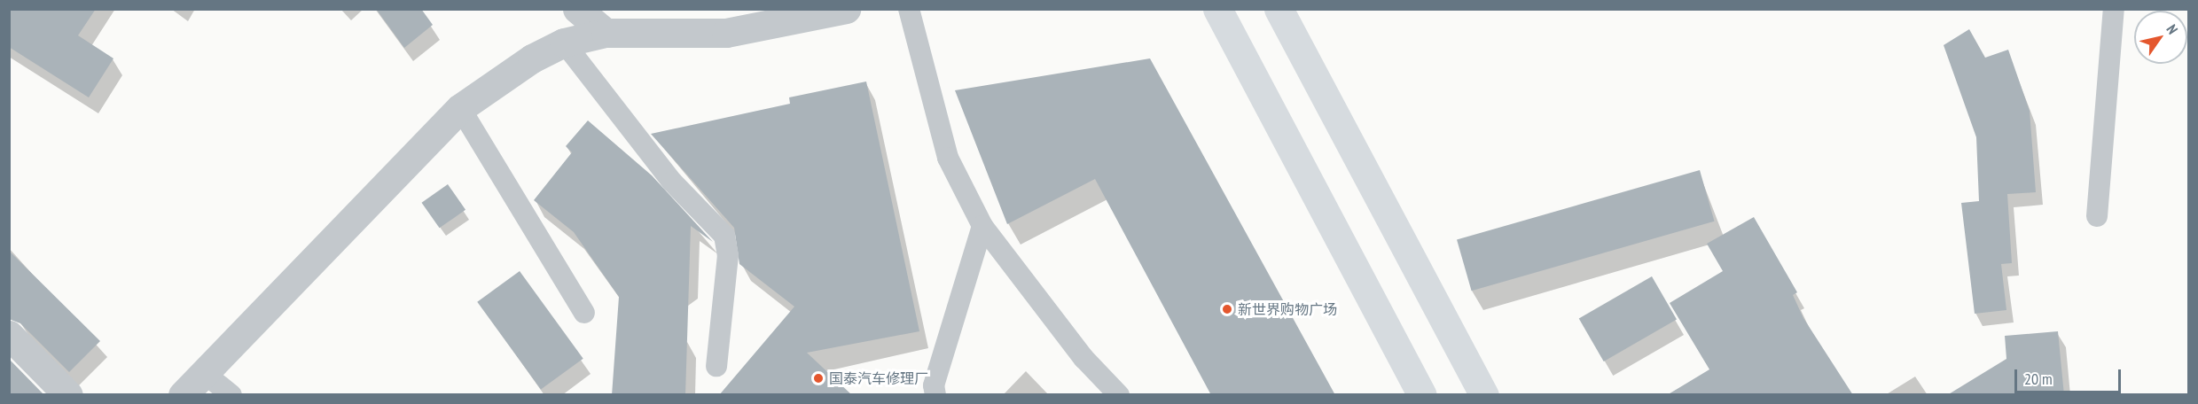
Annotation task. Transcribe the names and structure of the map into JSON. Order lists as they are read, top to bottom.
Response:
{
  "places": ["新世界购物广场", "国泰汽车修理厂"],
  "scale_bar": "20 m",
  "north": "top right"
}
